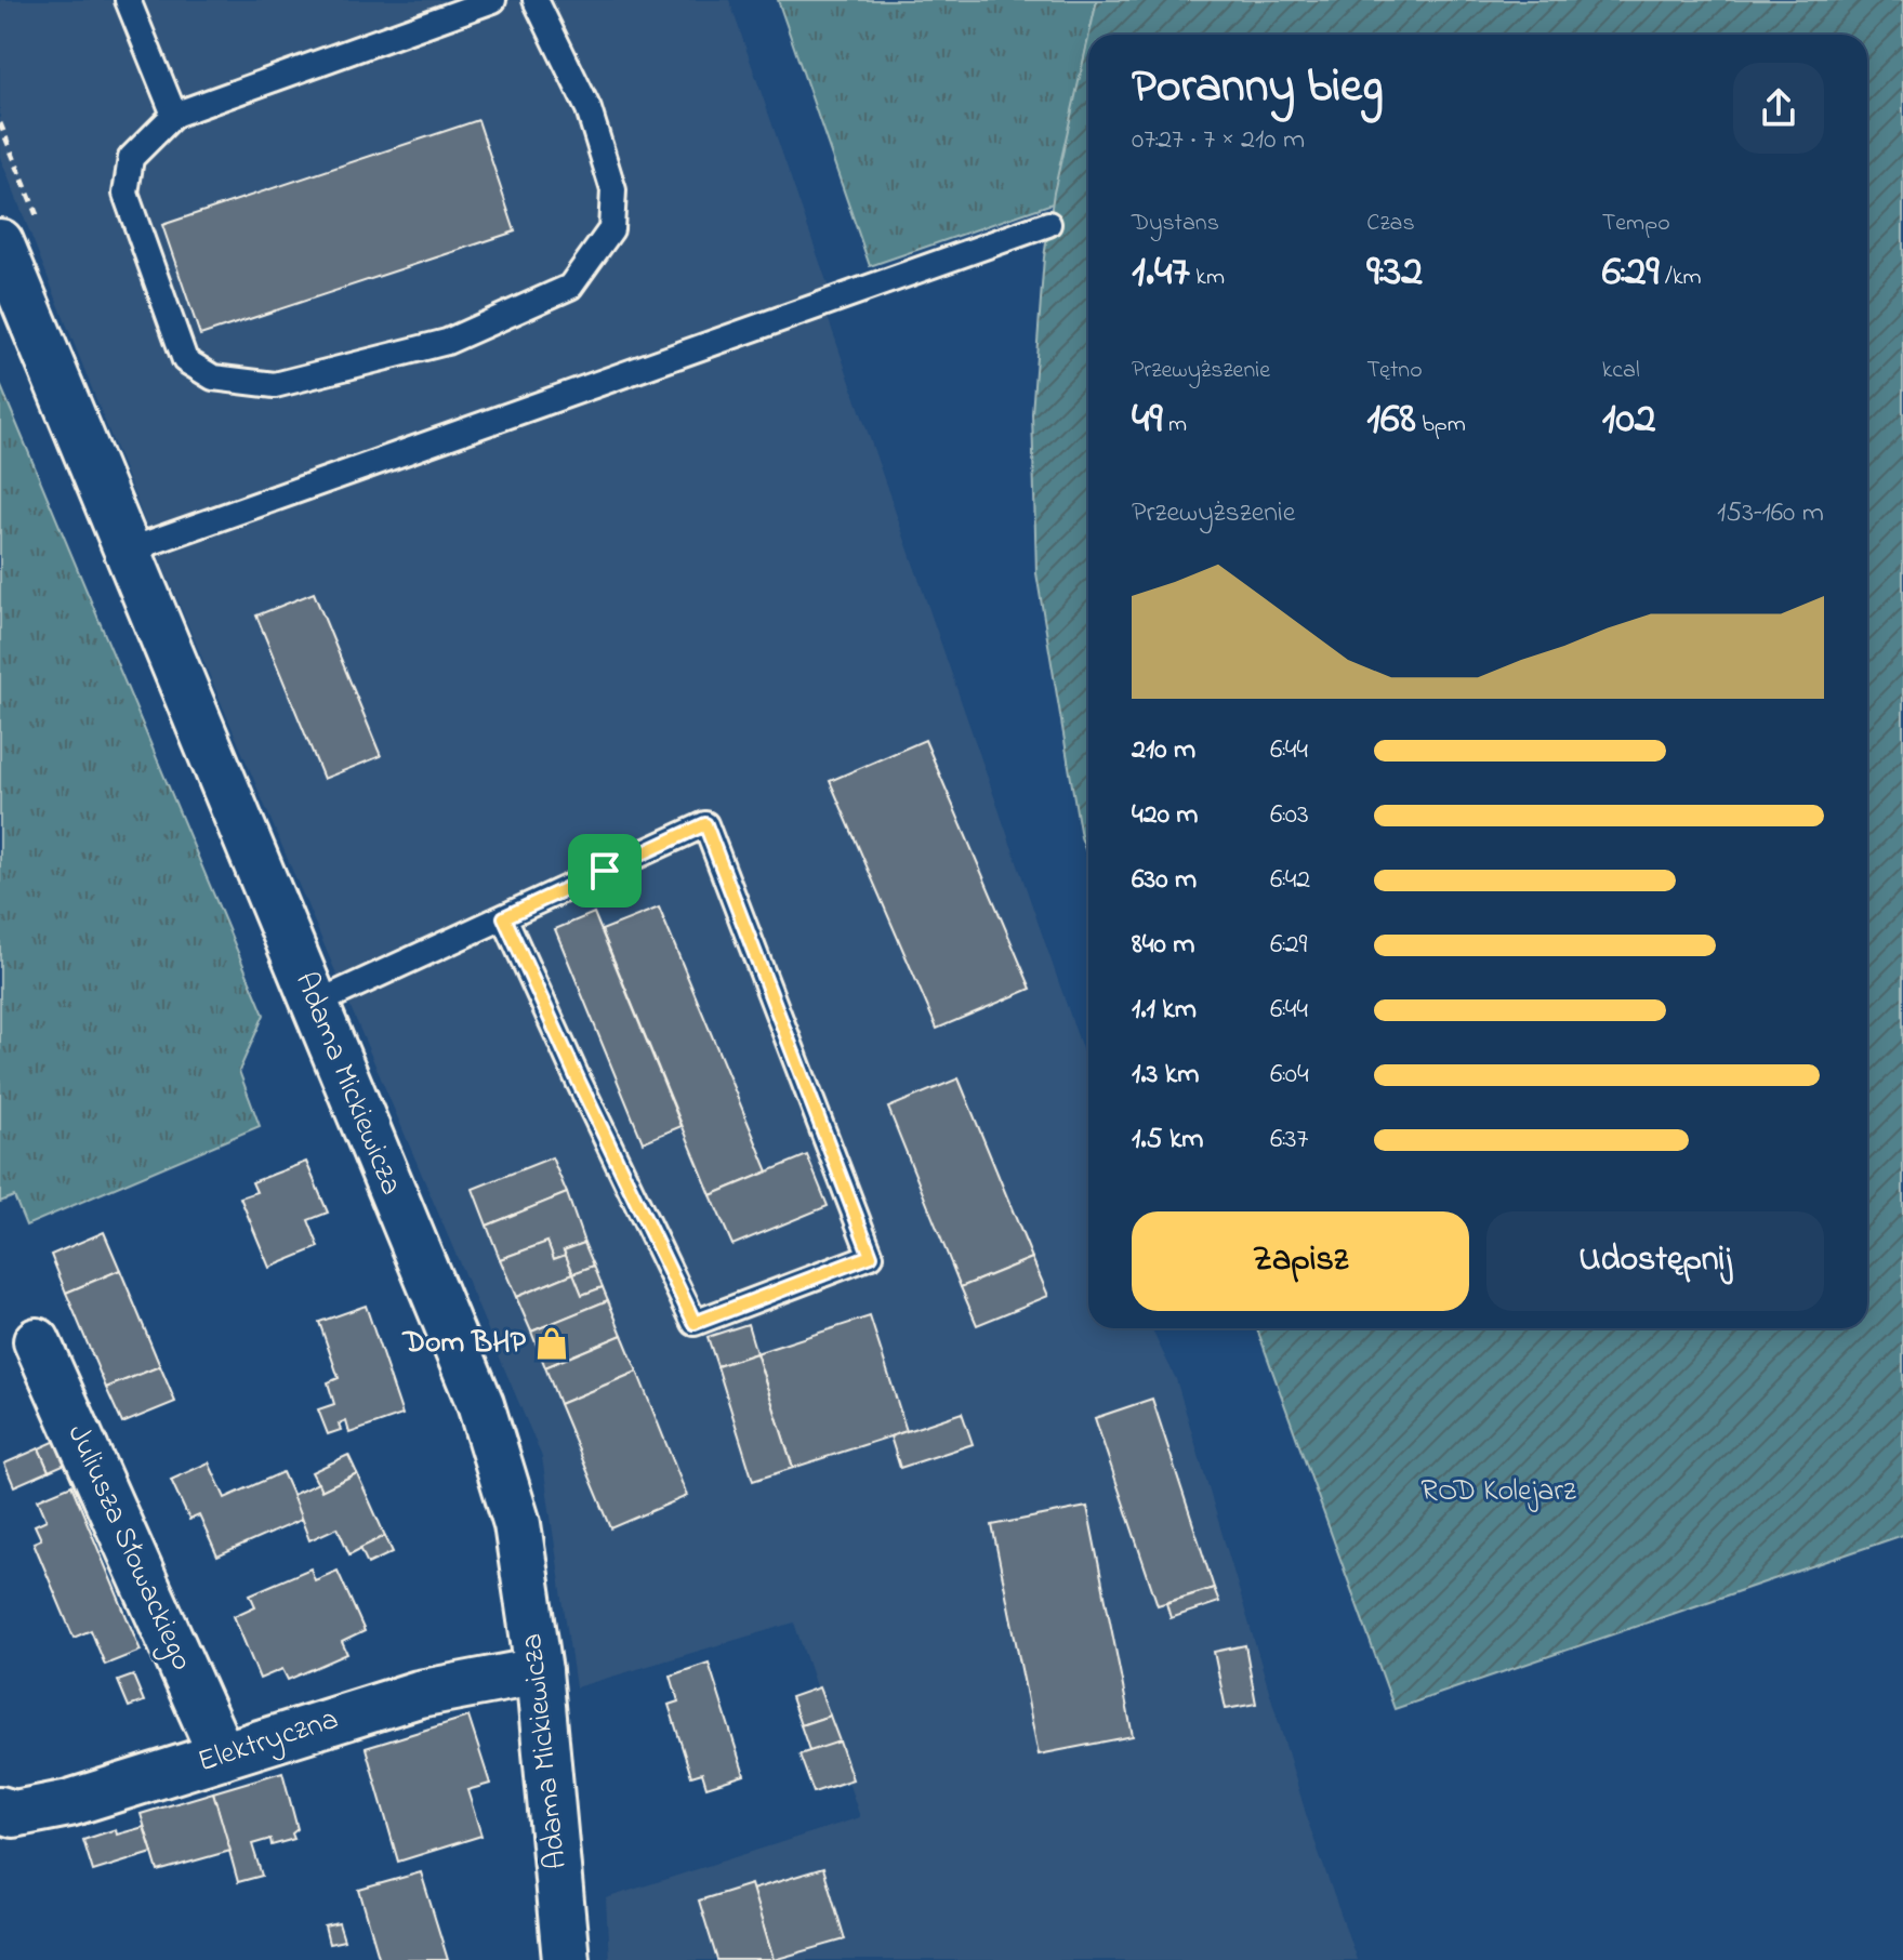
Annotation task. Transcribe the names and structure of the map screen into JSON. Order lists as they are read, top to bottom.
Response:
{
  "streets": {
    "street": ["Adama Mickiewicza", "Juliusza Słowackiego", "Elektryczna"]
  },
  "crossings": [
    ["Adama Mickiewicza", "Elektryczna"],
    ["Juliusza Słowackiego", "Elektryczna"]
  ],
  "parks": ["ROD Kolejarz"],
  "places": {
    "shop": ["Dom BHP"]
  },
  "page": {
    "heading": ["Poranny bieg", "07:27 · 7 × 210 m"],
    "stats": [
      ["Dystans", "1.47 km"],
      ["Czas", "9:32"],
      ["Tempo", "6:29 /km"],
      ["Przewyższenie", "49 m"],
      ["Tętno", "168 bpm"],
      ["kcal", "102"]
    ],
    "chart": ["Przewyższenie", "153–160 m"],
    "list": [
      {
        "name": "210 m",
        "note": "6:44"
      },
      {
        "name": "420 m",
        "note": "6:03"
      },
      {
        "name": "630 m",
        "note": "6:42"
      },
      {
        "name": "840 m",
        "note": "6:29"
      },
      {
        "name": "1.1 km",
        "note": "6:44"
      },
      {
        "name": "1.3 km",
        "note": "6:04"
      },
      {
        "name": "1.5 km",
        "note": "6:37"
      }
    ],
    "buttons": ["Zapisz", "Udostępnij"]
  }
}
